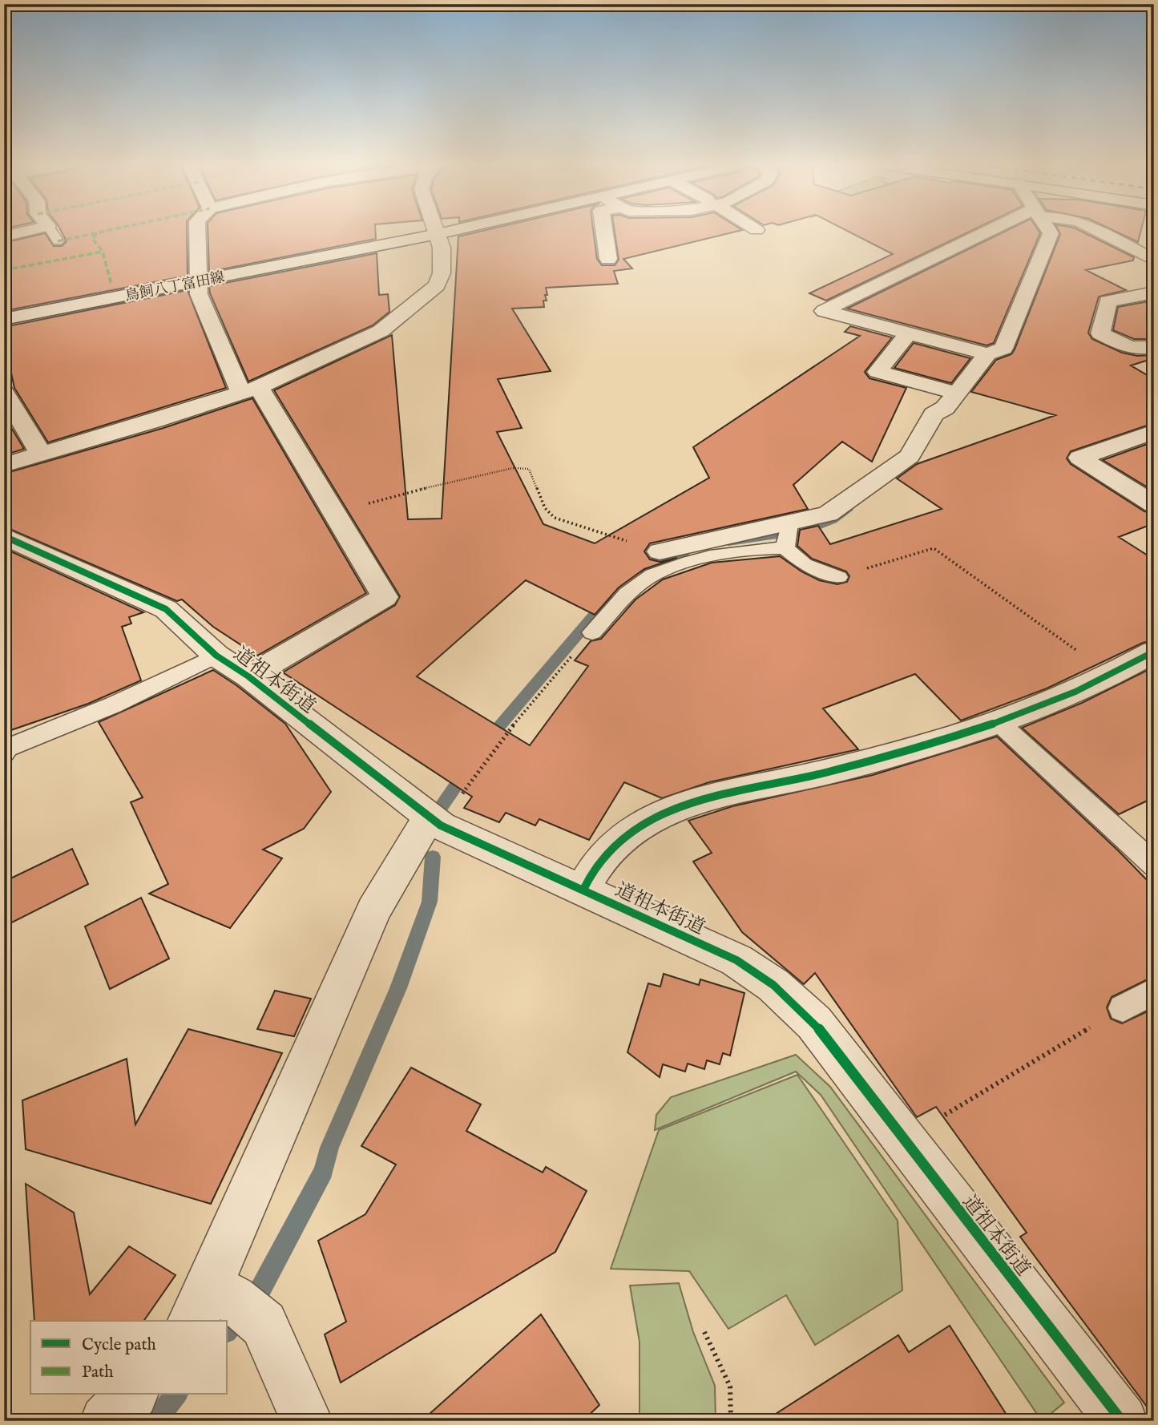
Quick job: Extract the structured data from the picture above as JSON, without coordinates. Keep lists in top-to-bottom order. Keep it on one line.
{"streets":{"street":["鳥飼八丁富田線","道祖本街道"]},"legend":["Cycle path","Path"]}
